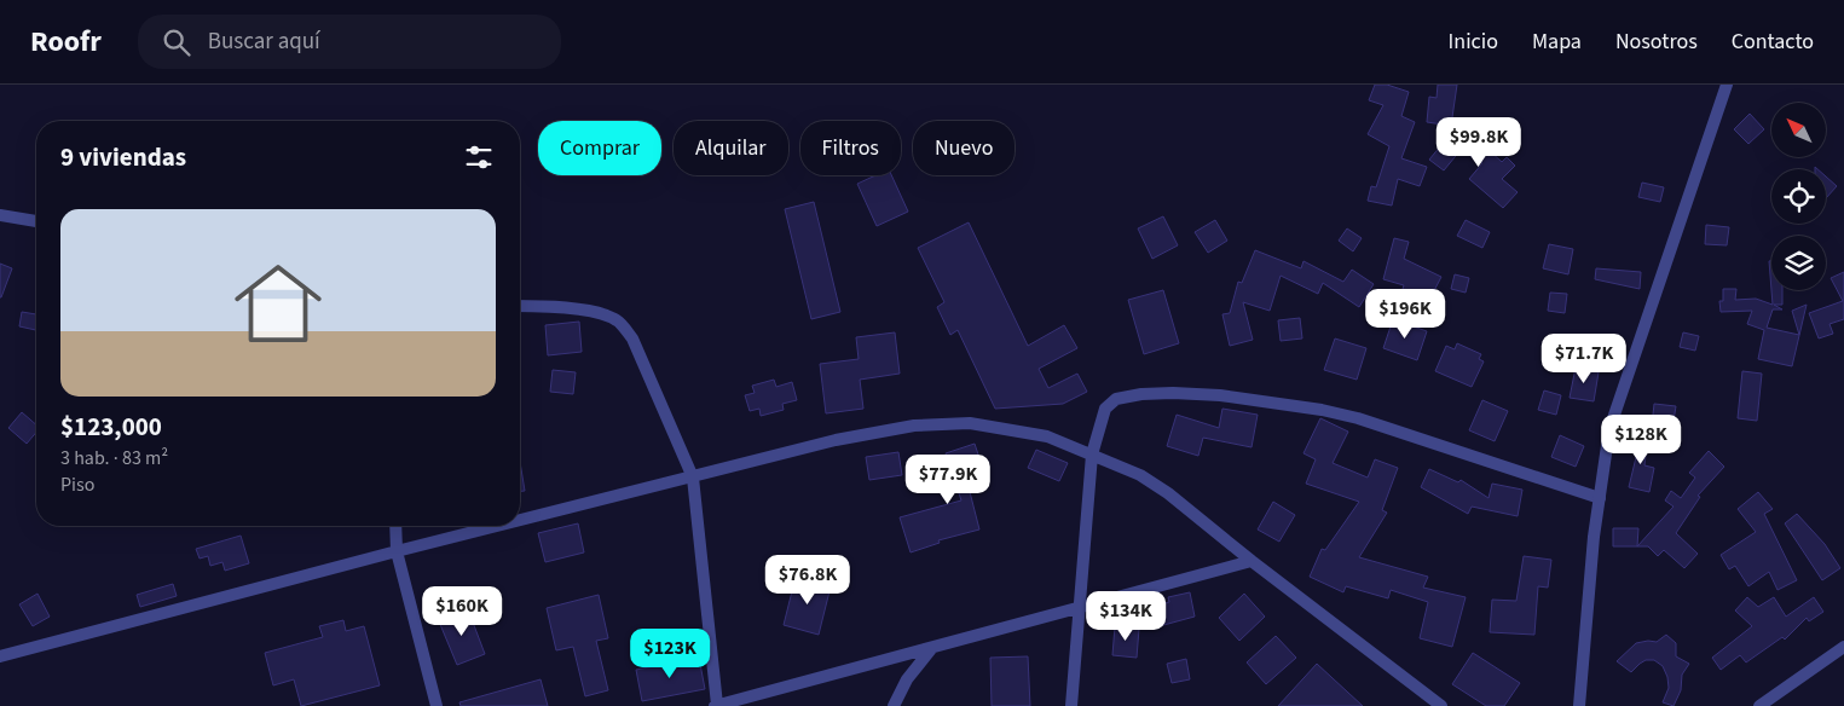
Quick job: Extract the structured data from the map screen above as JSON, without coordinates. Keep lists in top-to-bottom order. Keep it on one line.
{"north":"top left","page":{"header":"Roofr","search":"Buscar aquí","nav":["Inicio","Mapa","Nosotros","Contacto"],"price":["$99.8K","$196K","$71.7K","$128K","$77.9K","$76.8K","$160K","$134K","$123K"],"chip":["Comprar","Alquilar","Filtros","Nuevo"],"heading":"9 viviendas","list":[{"name":"$123,000","note":"3 hab. · 83 m² · Piso"}]}}
